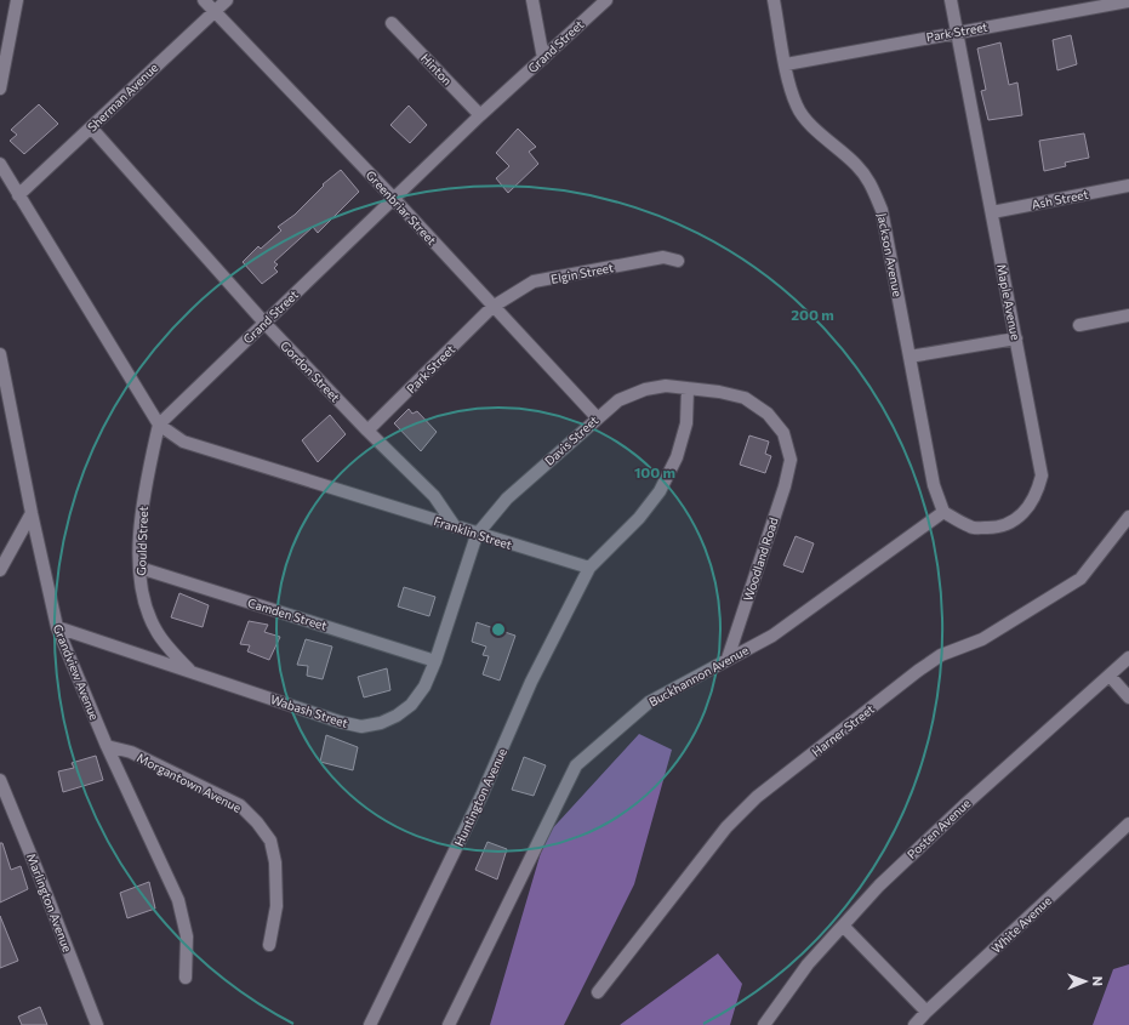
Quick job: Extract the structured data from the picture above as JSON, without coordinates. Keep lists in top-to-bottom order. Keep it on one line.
{"streets":{"street":["Park Street","Grand Street","Hinton","Sherman Avenue","Ash Street","Greenbriar Street","Jackson Avenue","Elgin Street","Maple Avenue","Gordon Street","Davis Street","Franklin Street","Gould Street","Woodland Road","Camden Street","Grandview Avenue","Buckhannon Avenue","Wabash Street","Harner Street","Morgantown Avenue","Huntington Avenue","Posten Avenue","Marlington Avenue","White Avenue"]},"crossings":[["Park Street","Greenbriar Street"],["Park Street","Jackson Avenue"],["Park Street","Elgin Street"],["Park Street","Maple Avenue"],["Park Street","Gordon Street"],["Grand Street","Hinton"],["Grand Street","Greenbriar Street"],["Grand Street","Gordon Street"],["Grand Street","Franklin Street"],["Grand Street","Gould Street"],["Sherman Avenue","Greenbriar Street"],["Sherman Avenue","Gordon Street"],["Ash Street","Maple Avenue"],["Greenbriar Street","Elgin Street"],["Greenbriar Street","Davis Street"],["Jackson Avenue","Maple Avenue"],["Jackson Avenue","Buckhannon Avenue"],["Maple Avenue","Buckhannon Avenue"],["Gordon Street","Franklin Street"],["Davis Street","Franklin Street"],["Davis Street","Woodland Road"],["Davis Street","Wabash Street"],["Franklin Street","Gould Street"],["Franklin Street","Wabash Street"],["Franklin Street","Huntington Avenue"],["Gould Street","Camden Street"],["Gould Street","Wabash Street"],["Woodland Road","Buckhannon Avenue"],["Camden Street","Wabash Street"],["Grandview Avenue","Wabash Street"],["Grandview Avenue","Morgantown Avenue"]],"north":"right","rings":["200 m","100 m"]}
